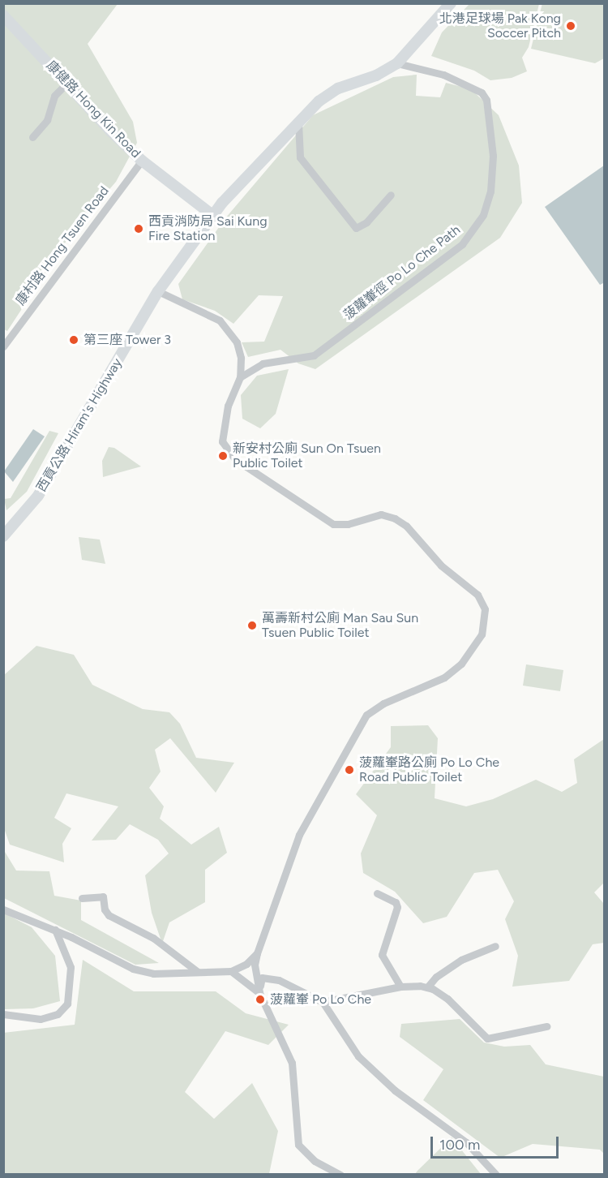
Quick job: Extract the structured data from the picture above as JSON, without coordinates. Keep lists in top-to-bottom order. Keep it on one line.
{"streets":{"main road":["康健路 Hong Kin Road","西貢公路 Hiram's Highway"],"street":["康村路 Hong Tsuen Road","菠蘿輋徑 Po Lo Che Path"]},"crossings":[["康健路 Hong Kin Road","康村路 Hong Tsuen Road"],["康健路 Hong Kin Road","西貢公路 Hiram's Highway"],["菠蘿輋徑 Po Lo Che Path","西貢公路 Hiram's Highway"]],"places":["北港足球場 Pak Kong Soccer Pitch","西貢消防局 Sai Kung Fire Station","第三座 Tower 3","新安村公廁 Sun On Tsuen Public Toilet","萬壽新村公廁 Man Sau Sun Tsuen Public Toilet","菠蘿輋路公廁 Po Lo Che Road Public Toilet","菠蘿輋 Po Lo Che"],"scale_bar":"100 m"}
